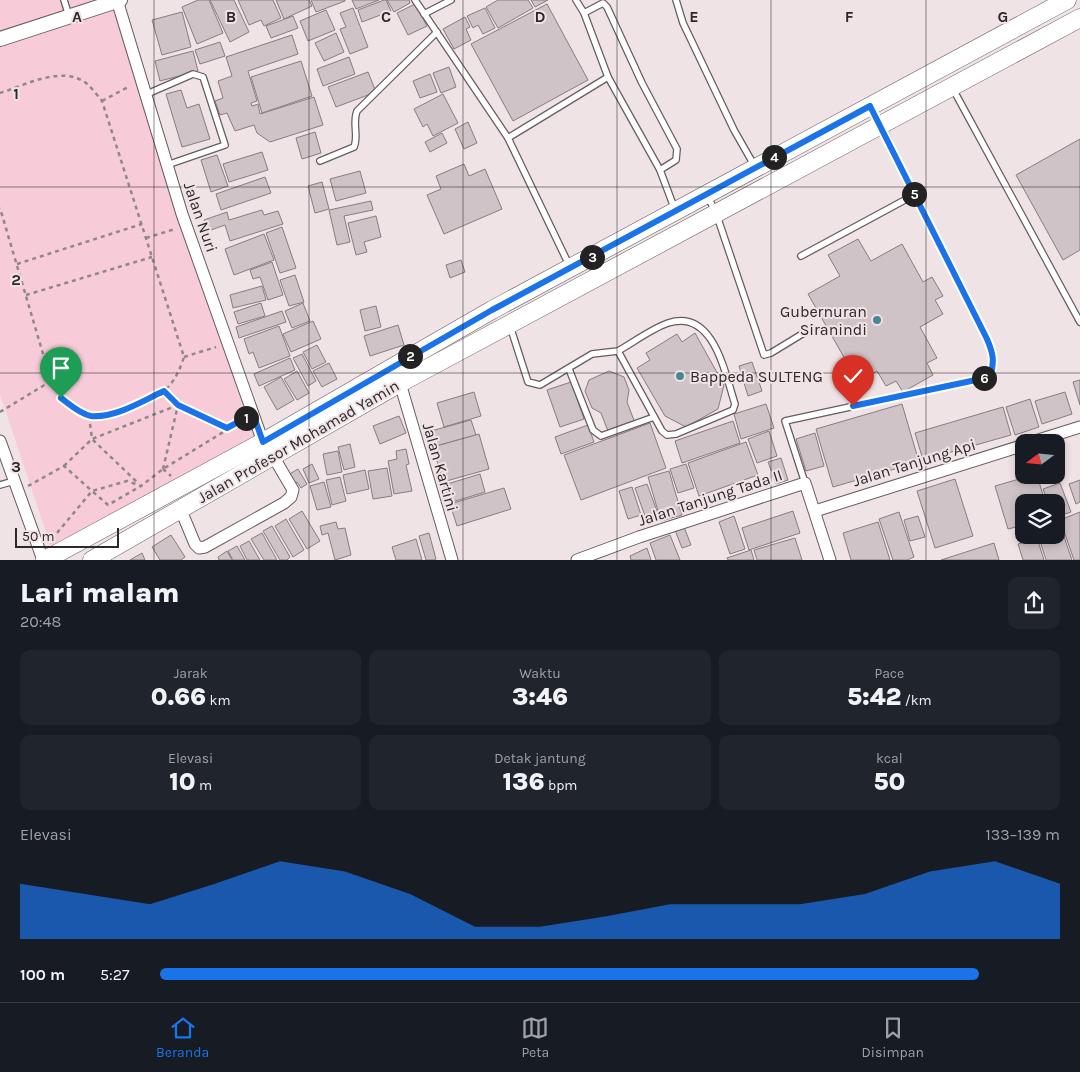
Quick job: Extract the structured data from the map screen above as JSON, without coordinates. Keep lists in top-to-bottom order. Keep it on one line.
{"streets":{"main road":["Jalan Profesor Mohamad Yamin"],"street":["Jalan Nuri","Jalan Tanjung Api","Jalan Kartini","Jalan Tanjung Tada II"]},"crossings":[["Jalan Nuri","Jalan Profesor Mohamad Yamin"],["Jalan Profesor Mohamad Yamin","Jalan Kartini"],["Jalan Tanjung Api","Jalan Tanjung Tada II"]],"places":["Gubernuran Siranindi","Bappeda SULTENG"],"scale_bar":"50 m","north":"left","page":{"pins":["4","5","3","2","6","1"],"scale":"50 m","heading":["Lari malam","20:48"],"stats":[["Jarak","0.66 km"],["Waktu","3:46"],["Pace","5:42 /km"],["Elevasi","10 m"],["Detak jantung","136 bpm"],["kcal","50"]],"chart":["Elevasi","133–139 m"],"list":[{"name":"100 m","note":"5:27"}],"tabs":["Beranda","Peta","Disimpan"]},"grid":{"columns":["A","B","C","D","E","F","G"],"rows":["1","2","3"]}}
